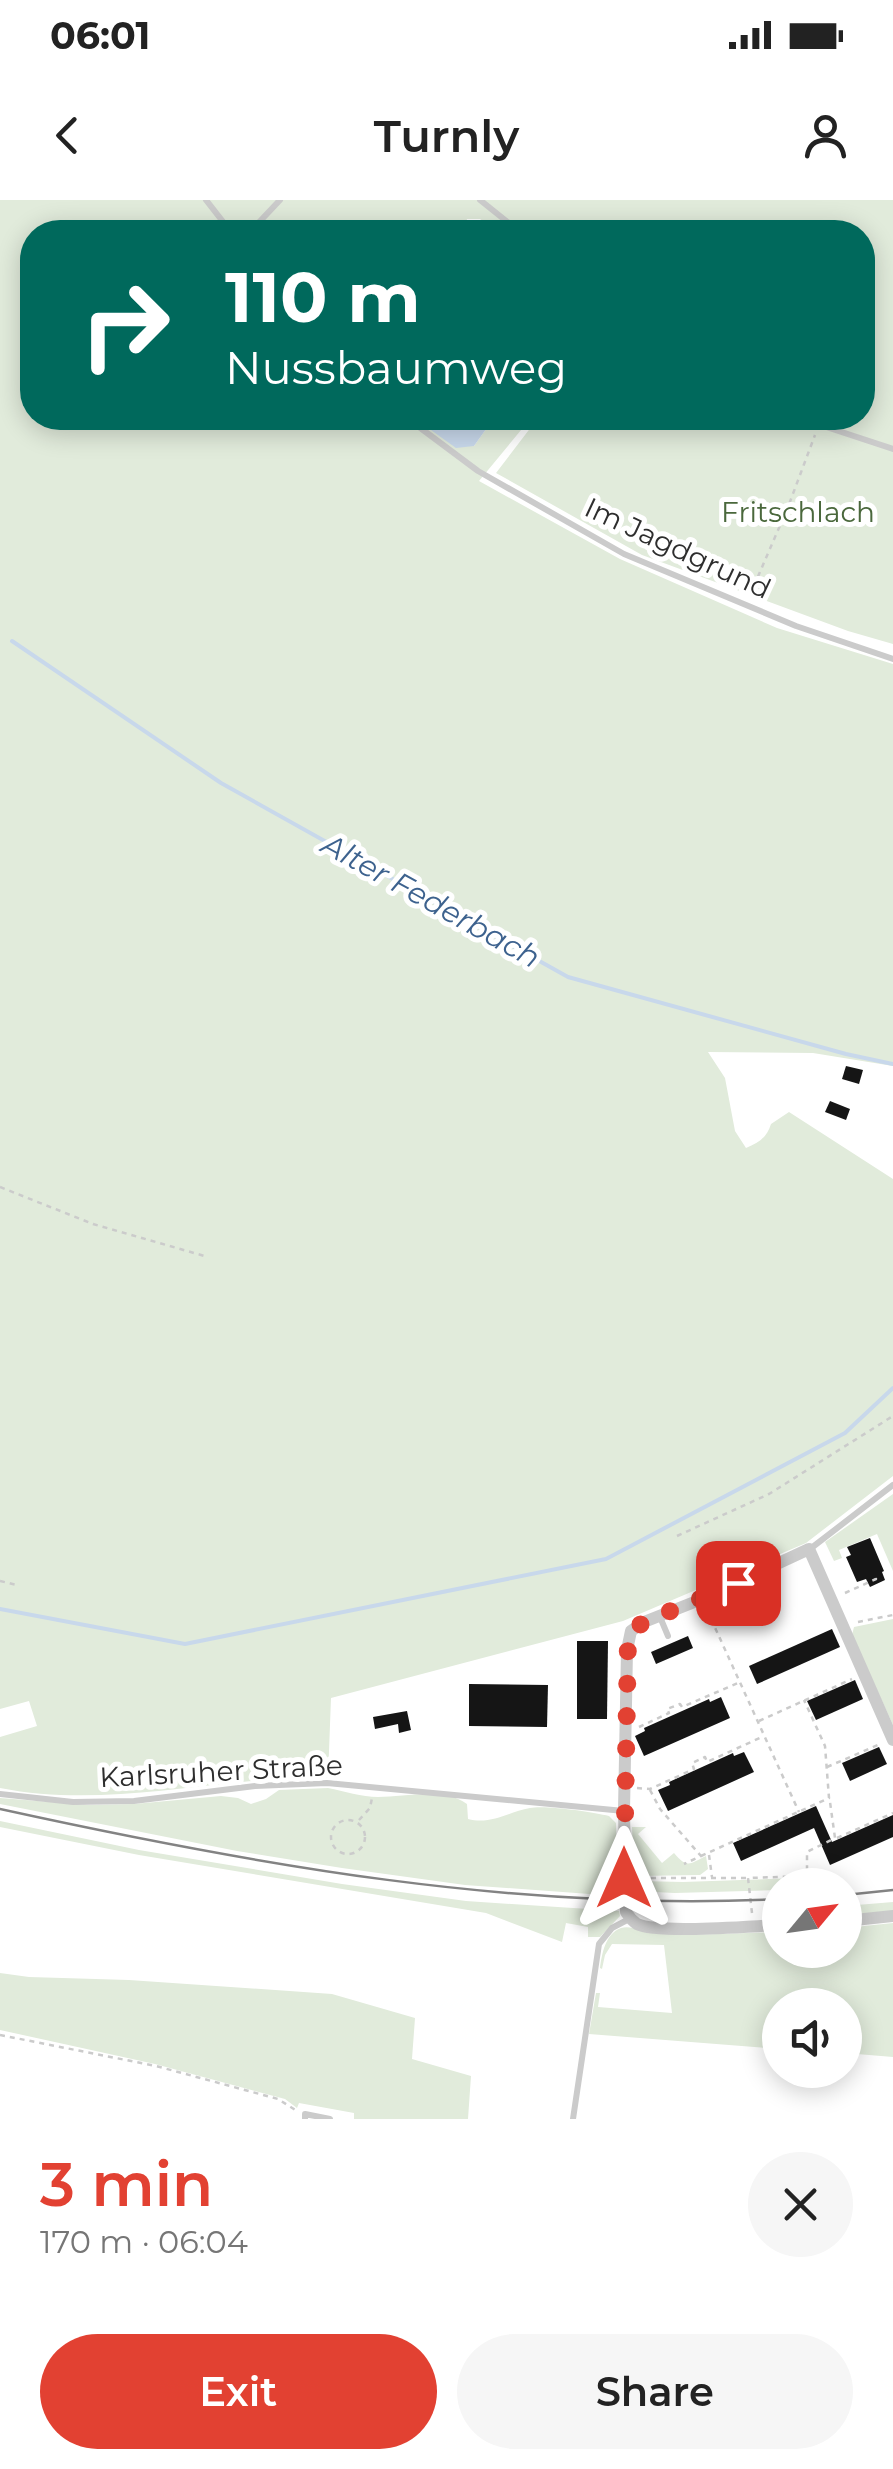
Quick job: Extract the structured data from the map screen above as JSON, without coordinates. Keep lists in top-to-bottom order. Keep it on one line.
{"streets":{"lane":["Im Jagdgrund","Karlsruher Straße"]},"water":["Alter Federbach"],"parks":["Fritschlach"],"north":"top right","page":{"status":"06:01","header":"Turnly","turn":["110 m","Nussbaumweg"],"heading":["3 min","170 m · 06:04"],"buttons":["Exit","Share"]}}
